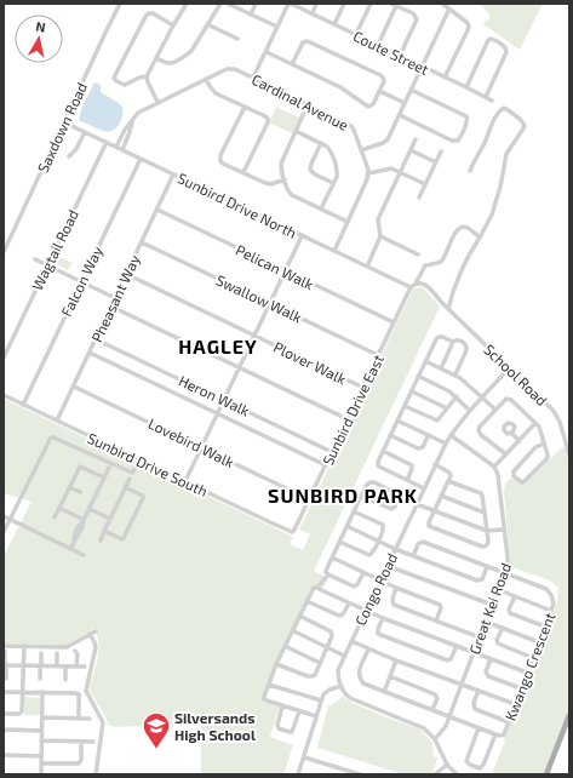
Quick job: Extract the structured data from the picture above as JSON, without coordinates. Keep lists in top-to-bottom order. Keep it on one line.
{"streets":{"street":["Coute Street","Cardinal Avenue","Saxdown Road","Sunbird Drive North","Wagtail Road","Pelican Walk","Falcon Way","Pheasant Way","Swallow Walk","Plover Walk","School Road","Heron Walk","Sunbird Drive East","Lovebird Walk","Sunbird Drive South","Congo Road","Great Kei Road","Kwango Crescent"]},"crossings":[["Cardinal Avenue","Sunbird Drive North"],["Saxdown Road","Sunbird Drive North"],["Sunbird Drive North","Wagtail Road"],["Sunbird Drive North","Falcon Way"],["Sunbird Drive North","Pheasant Way"],["Sunbird Drive North","Sunbird Drive East"],["Pelican Walk","Pheasant Way"],["Pelican Walk","Sunbird Drive East"],["Falcon Way","Sunbird Drive South"],["Pheasant Way","Swallow Walk"],["Pheasant Way","Plover Walk"],["Pheasant Way","Heron Walk"],["Pheasant Way","Lovebird Walk"],["Pheasant Way","Sunbird Drive South"],["Swallow Walk","Sunbird Drive East"],["Plover Walk","Sunbird Drive East"],["School Road","Congo Road"],["Heron Walk","Sunbird Drive East"],["Sunbird Drive East","Lovebird Walk"],["Sunbird Drive East","Sunbird Drive South"],["Great Kei Road","Kwango Crescent"]],"districts":["HAGLEY","SUNBIRD PARK"],"places":{"school or university":["Silversands High School"]},"north":"top"}
